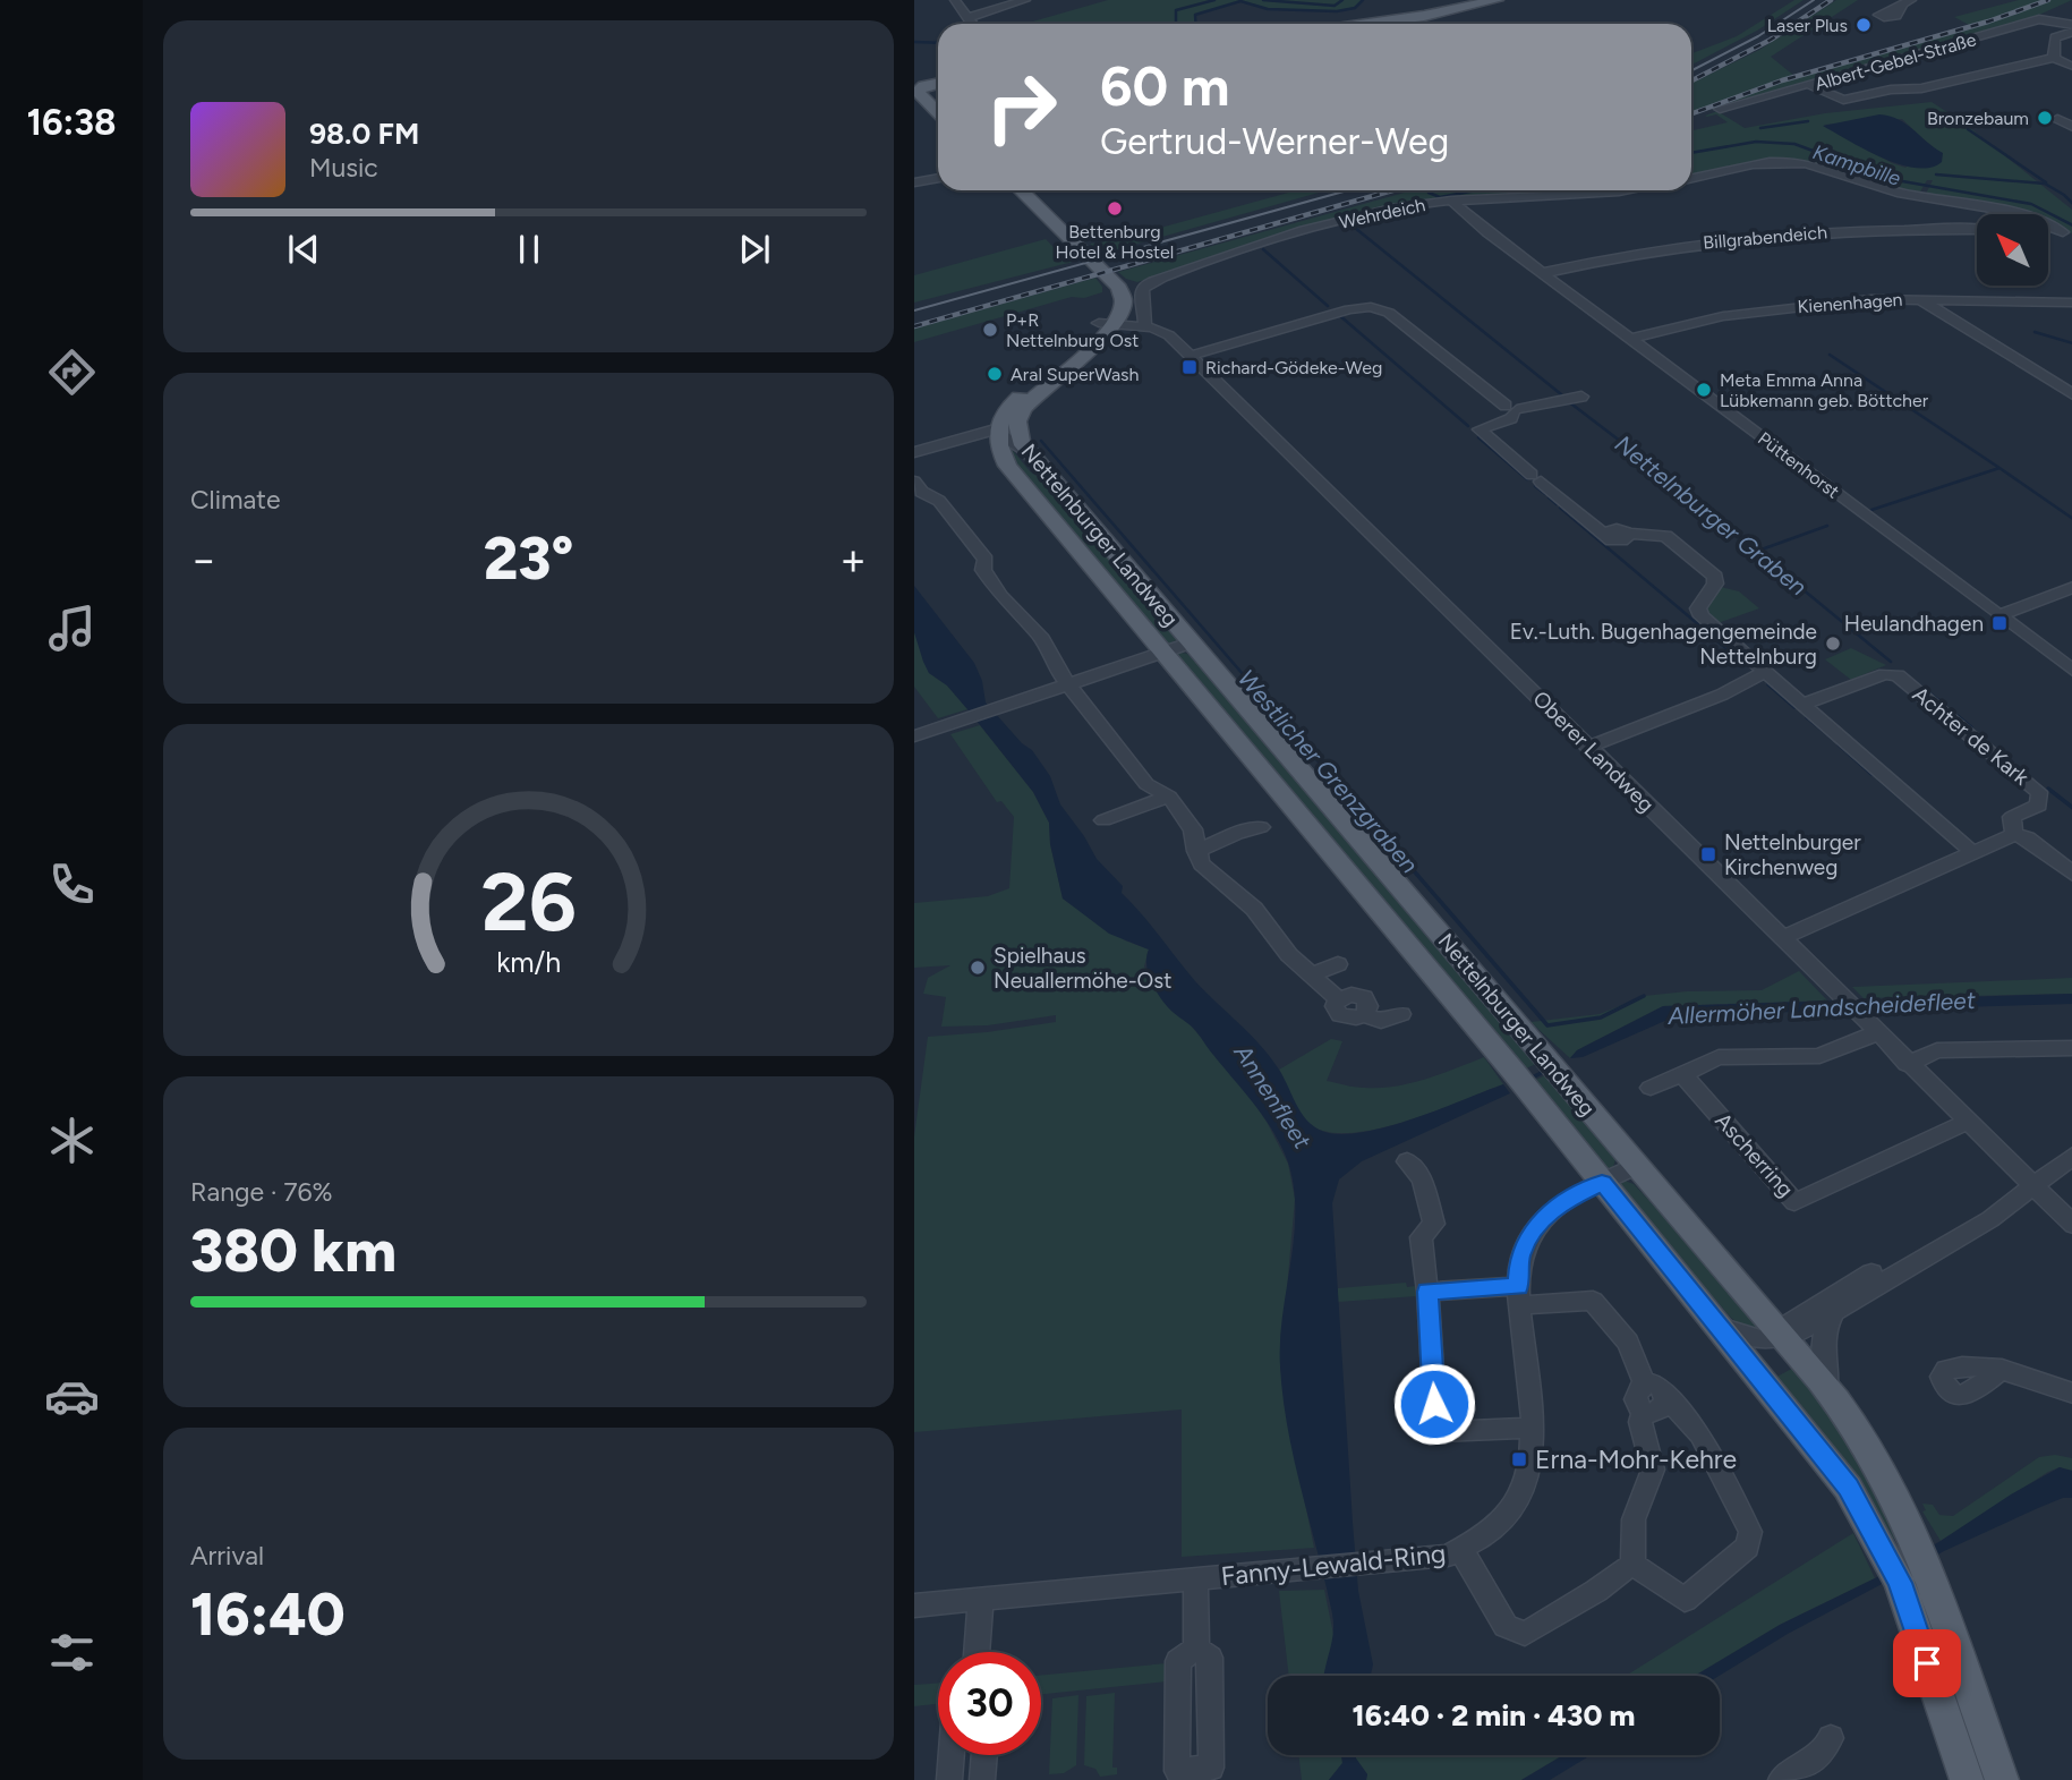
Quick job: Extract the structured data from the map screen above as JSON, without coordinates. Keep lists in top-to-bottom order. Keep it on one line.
{"streets":{"main road":["Nettelnburger Landweg"],"street":["Albert-Gebel-Straße","Wehrdeich","Billgrabendeich","Kienenhagen","Püttenhorst","Achter de Kark","Oberer Landweg","Ascherring","Fanny-Lewald-Ring"]},"crossings":[["Wehrdeich","Püttenhorst"],["Wehrdeich","Oberer Landweg"],["Billgrabendeich","Püttenhorst"],["Kienenhagen","Püttenhorst"],["Nettelnburger Landweg","Oberer Landweg"],["Nettelnburger Landweg","Fanny-Lewald-Ring"],["Oberer Landweg","Ascherring"]],"water":["Kampbille","Nettelnburger Graben","Westlicher Grenzgraben","Allermöher Landscheidefleet","Annenfleet"],"places":{"other":["Laser Plus","Bronzebaum","Bettenburg Hotel & Hostel","P+R Nettelnburg Ost","Aral SuperWash","Meta Emma Anna Lübkemann geb. Böttcher","Ev.-Luth. Bugenhagengemeinde Nettelnburg","Spielhaus Neuallermöhe-Ost"],"transit":["Richard-Gödeke-Weg","Heulandhagen","Nettelnburger Kirchenweg","Erna-Mohr-Kehre"]},"north":"top left","page":{"tabs":"16:38","turn":["60 m","Gertrud-Werner-Weg"],"song":["98.0 FM","Music"],"tile":["Climate",["Range · 76%","380 km"],["Arrival","16:40"]],"heat":["−","23°","+"],"limit":"30","trip":"16:40 · 2 min · 430 m","gauge":["26","km/h"]}}
